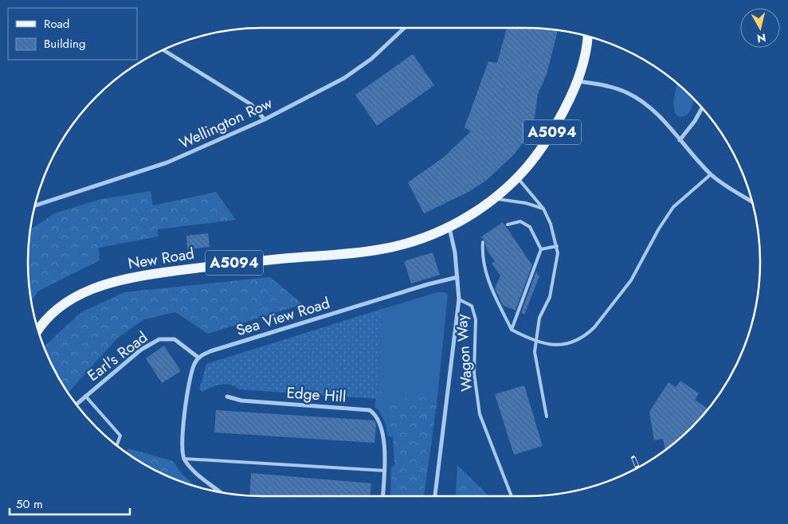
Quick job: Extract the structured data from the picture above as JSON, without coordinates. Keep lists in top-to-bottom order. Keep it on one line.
{"streets":{"main road":["A5094","New Road"],"street":["Wellington Row","Sea View Road","Earl's Road","Edge Hill"],"lane":["Wagon Way"]},"crossings":[["A5094","New Road"],["Sea View Road","Earl's Road"]],"legend":["Road","Building"],"scale_bar":"50 m","north":"bottom"}
